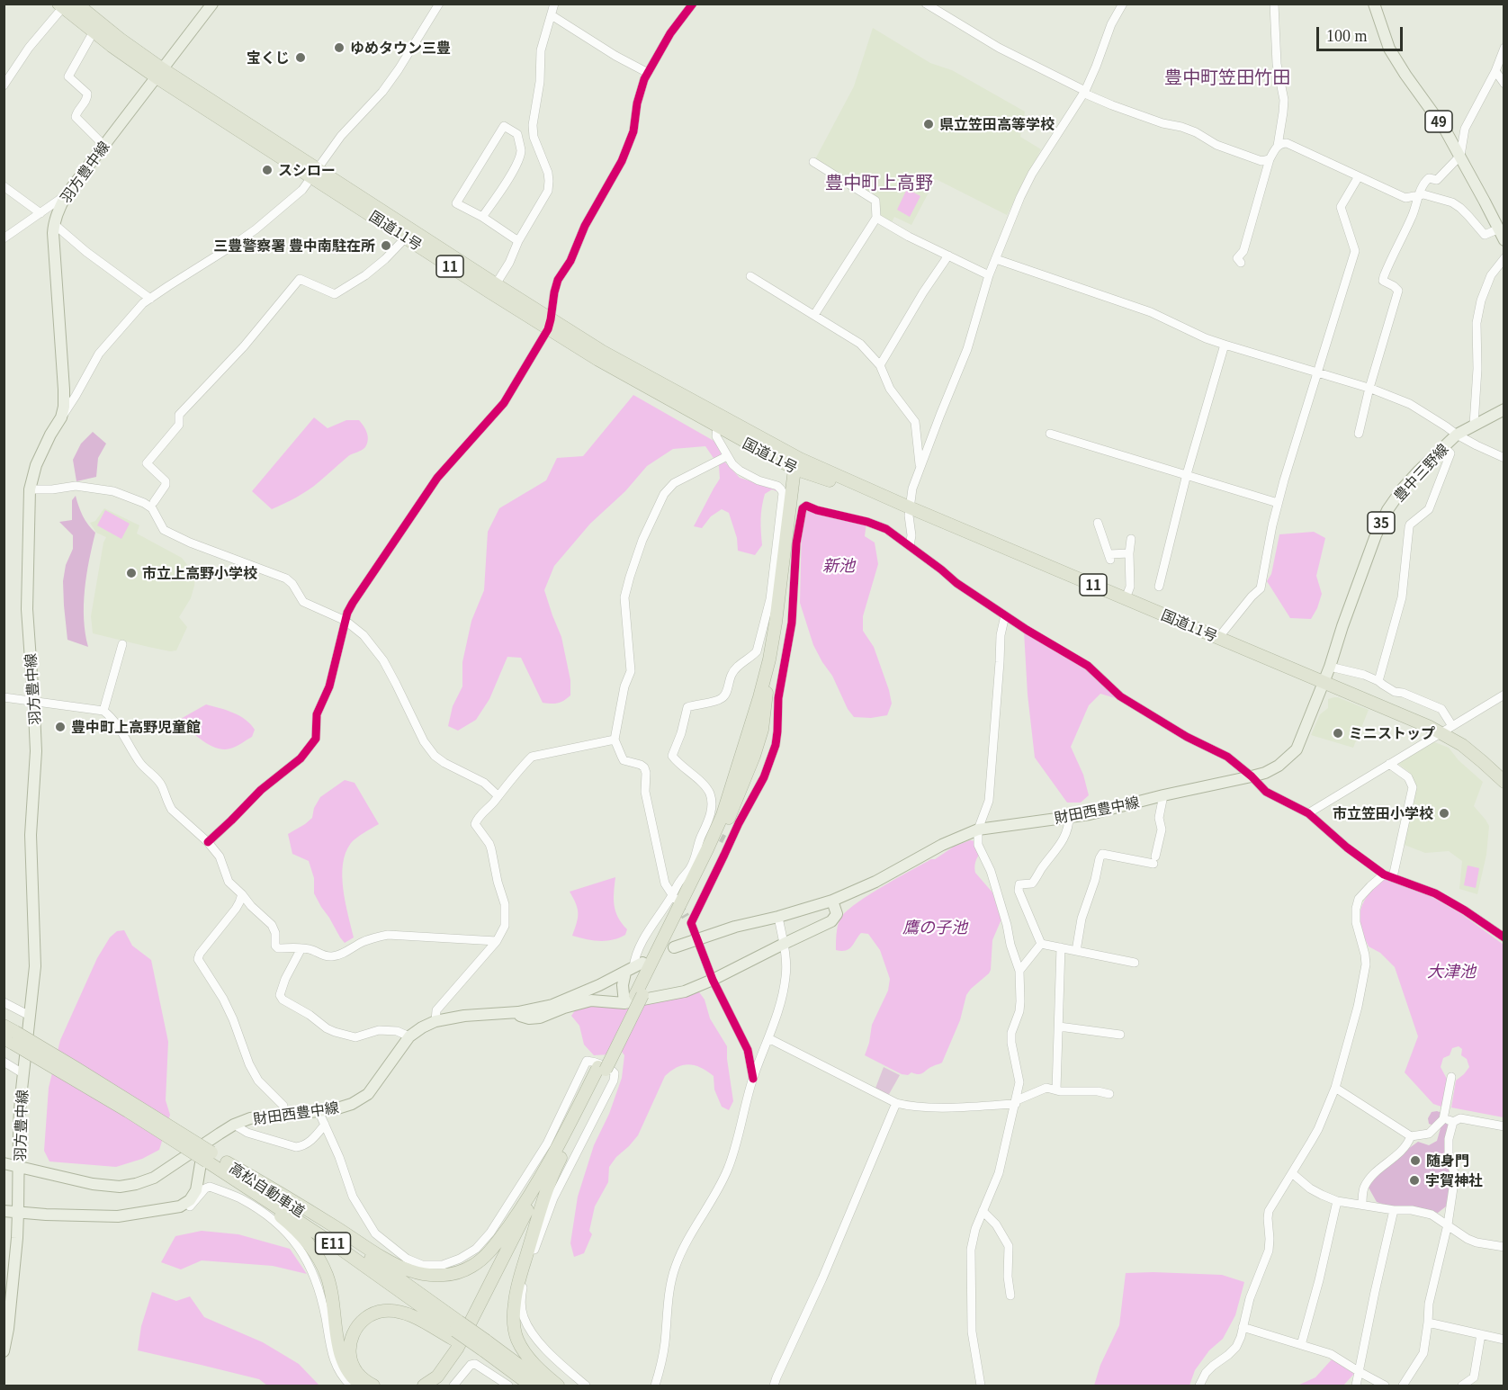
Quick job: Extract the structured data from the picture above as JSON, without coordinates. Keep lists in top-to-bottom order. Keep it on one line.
{"streets":{"highway":["国道11号","11","高松自動車道","E11"],"main road":["49","羽方豊中線","豊中三野線","35","財田西豊中線"]},"crossings":[["羽方豊中線","国道11号"],["羽方豊中線","財田西豊中線"],["国道11号","豊中三野線"],["国道11号","財田西豊中線"],["豊中三野線","財田西豊中線"],["財田西豊中線","高松自動車道"]],"districts":["豊中町笠田竹田","豊中町上高野"],"water":["新池","鷹の子池","大津池"],"places":["ゆめタウン三豊","宝くじ","県立笠田高等学校","スシロー","三豊警察署 豊中南駐在所","市立上高野小学校","豊中町上高野児童館","ミニストップ","市立笠田小学校","随身門","宇賀神社"],"scale_bar":"100 m"}
